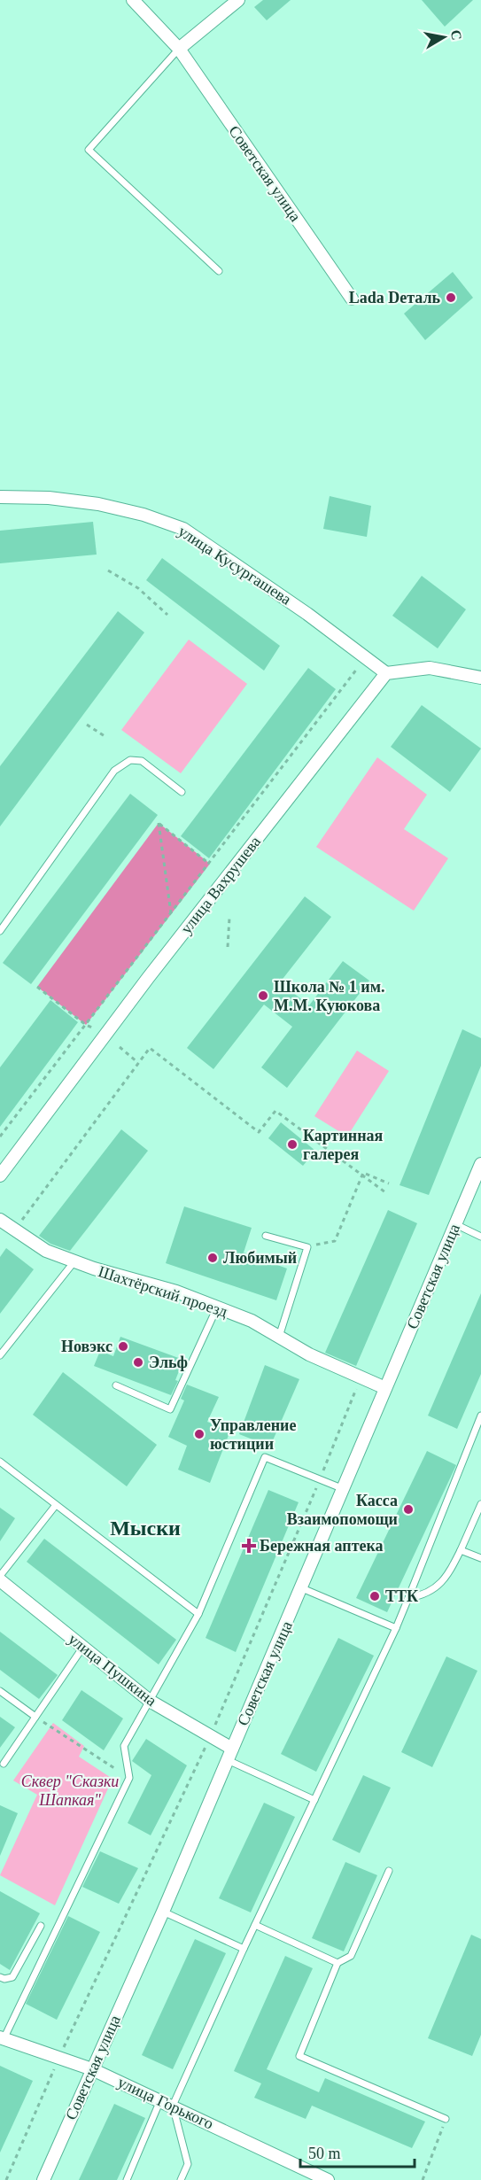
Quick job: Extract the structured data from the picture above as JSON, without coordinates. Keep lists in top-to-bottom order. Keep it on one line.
{"streets":{"street":["Советская улица","улица Кусургашева","улица Вахрушева","Шахтёрский проезд","улица Пушкина","улица Горького"]},"crossings":[["Советская улица","Шахтёрский проезд"],["Советская улица","улица Пушкина"],["Советская улица","улица Горького"],["улица Кусургашева","улица Вахрушева"]],"districts":["Мыски"],"parks":["Сквер \"Сказки Шапкая\""],"places":{"other":["Lada Dеталь","Школа № 1 им. М.М. Куюкова","Картинная галерея","Любимый","Новэкс","Эльф","Управление юстиции","Касса Взаимопомощи","ТТК"],"health":["Бережная аптека"]},"scale_bar":"50 m","north":"right"}
